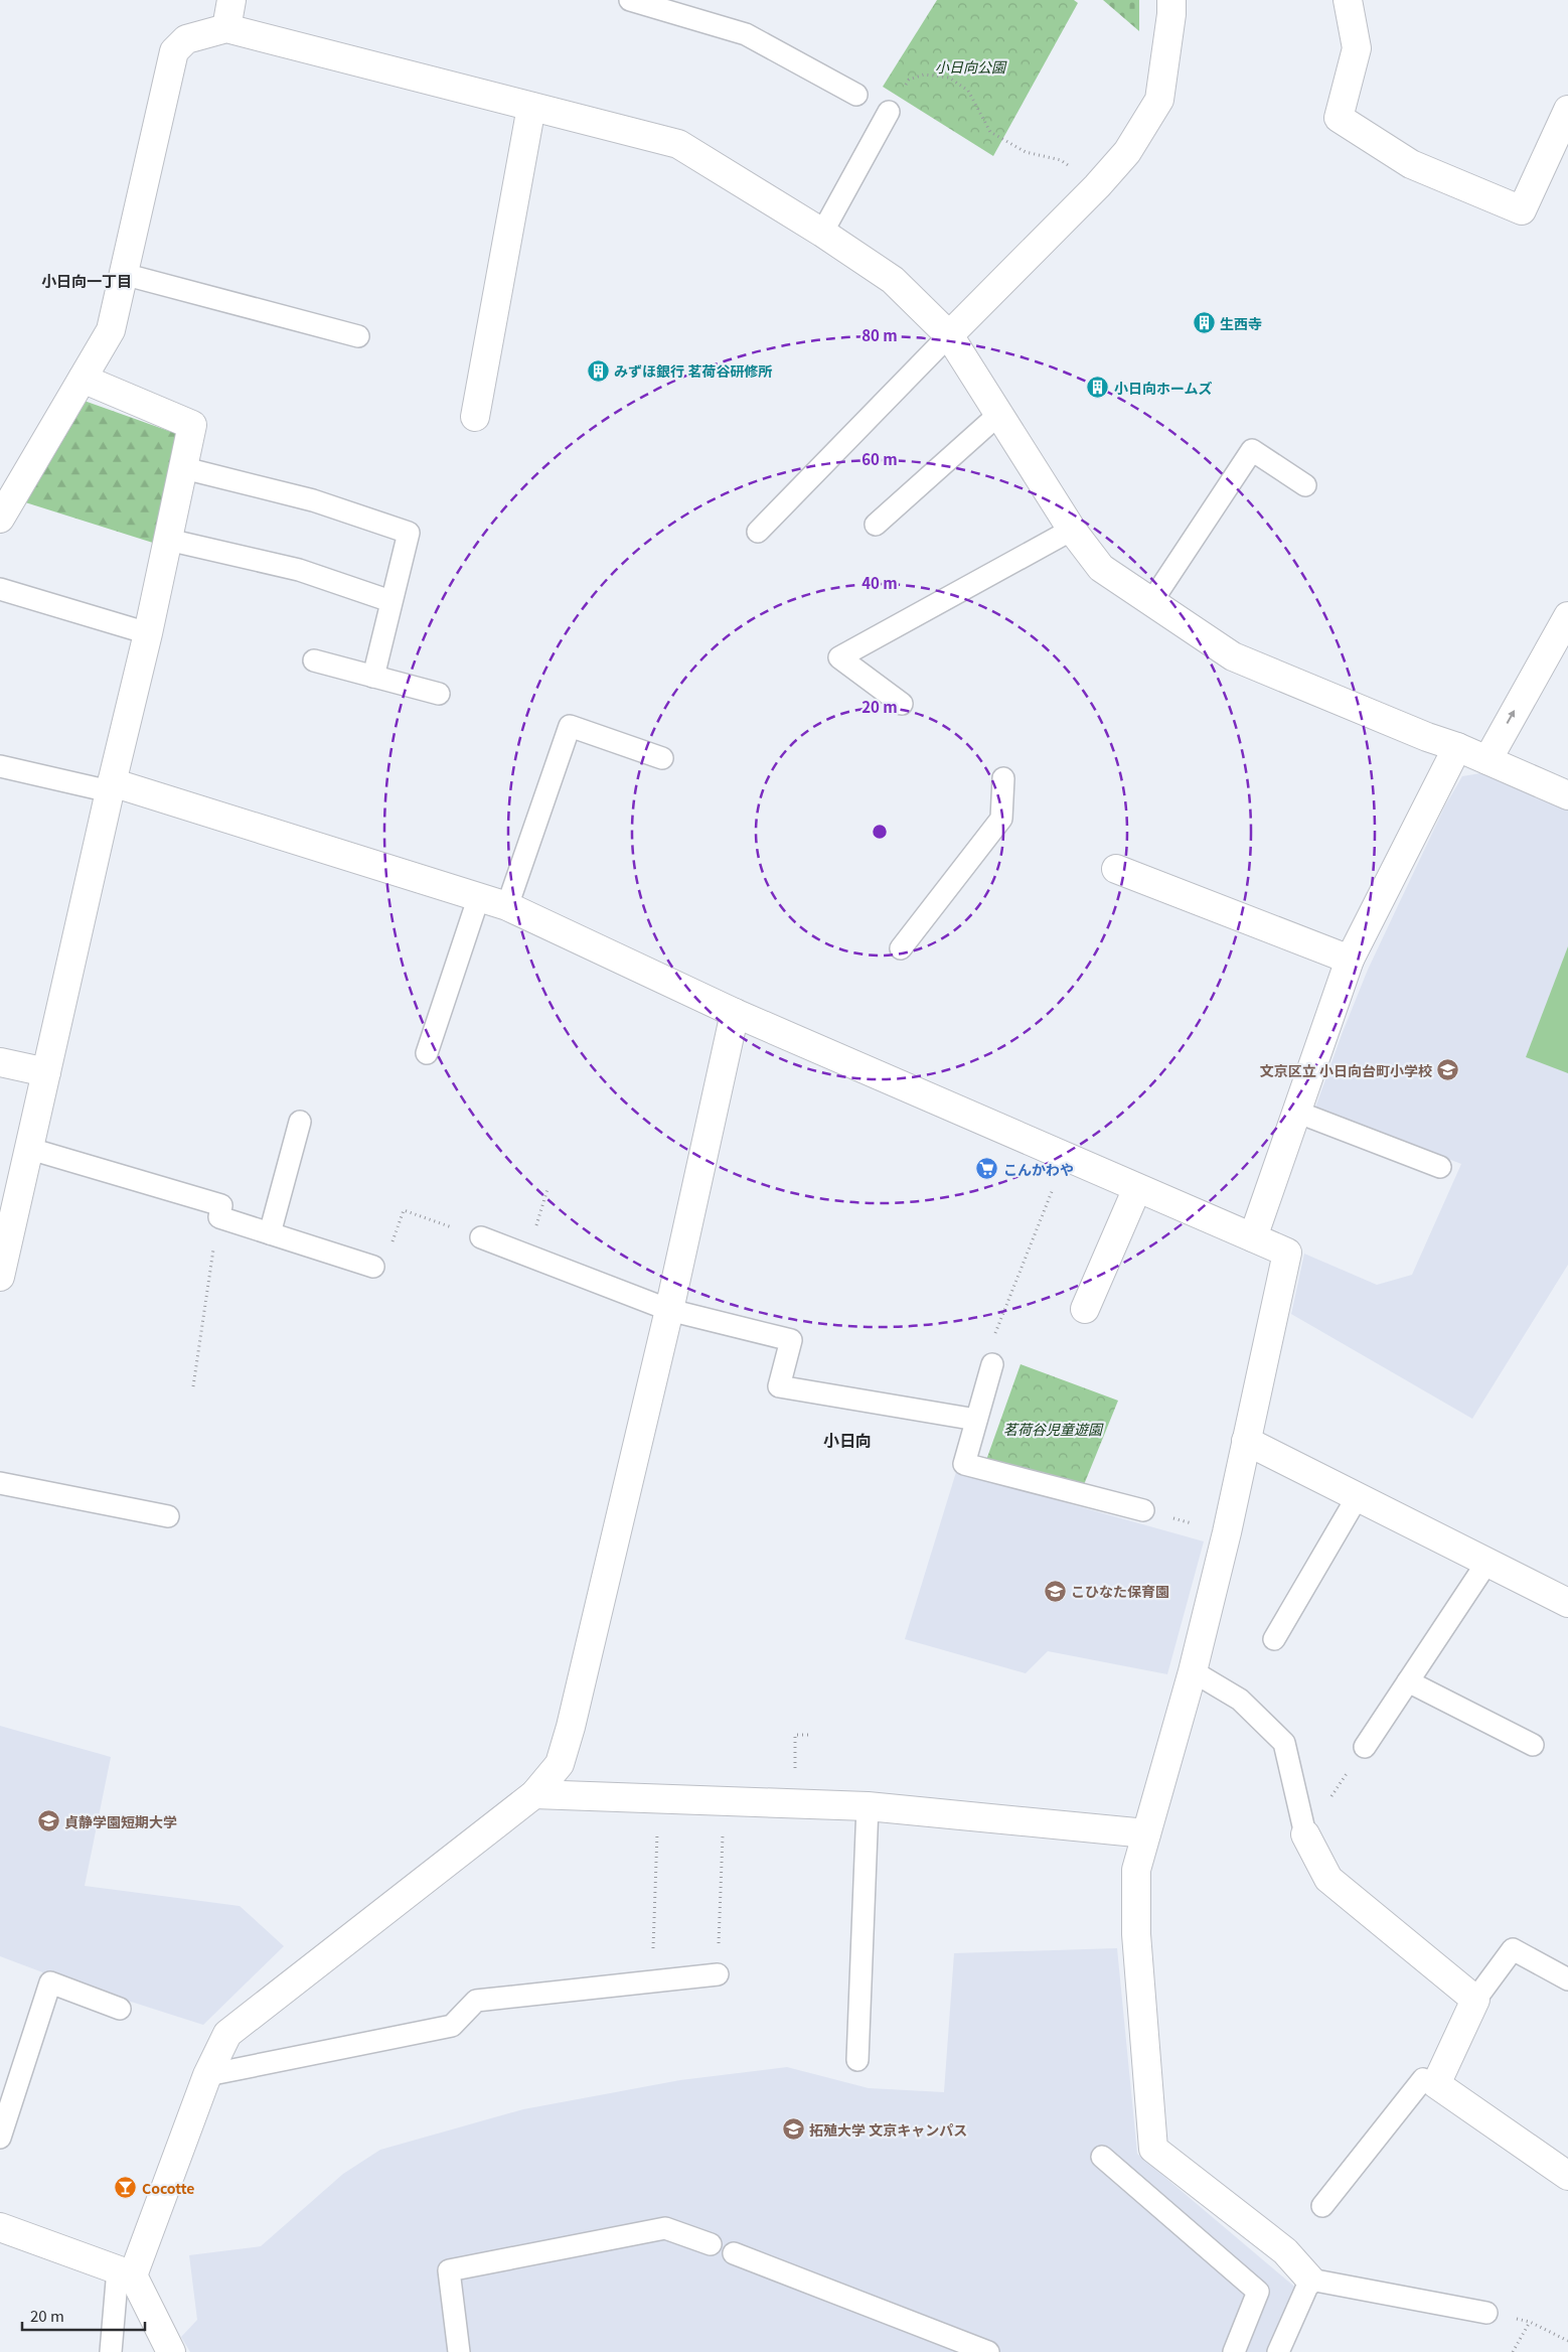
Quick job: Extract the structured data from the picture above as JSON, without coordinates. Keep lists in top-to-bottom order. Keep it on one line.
{"districts":["小日向一丁目","小日向"],"parks":["小日向公園","茗荷谷児童遊園"],"places":{"building":["生西寺","みずほ銀行 茗荷谷研修所","小日向ホームズ"],"school or university":["文京区立 小日向台町小学校","こひなた保育園","貞静学園短期大学","拓殖大学 文京キャンパス"],"supermarket":["こんかわや"],"bar":["Cocotte"]},"scale_bar":"20 m","rings":["80 m","60 m","40 m","20 m"]}
